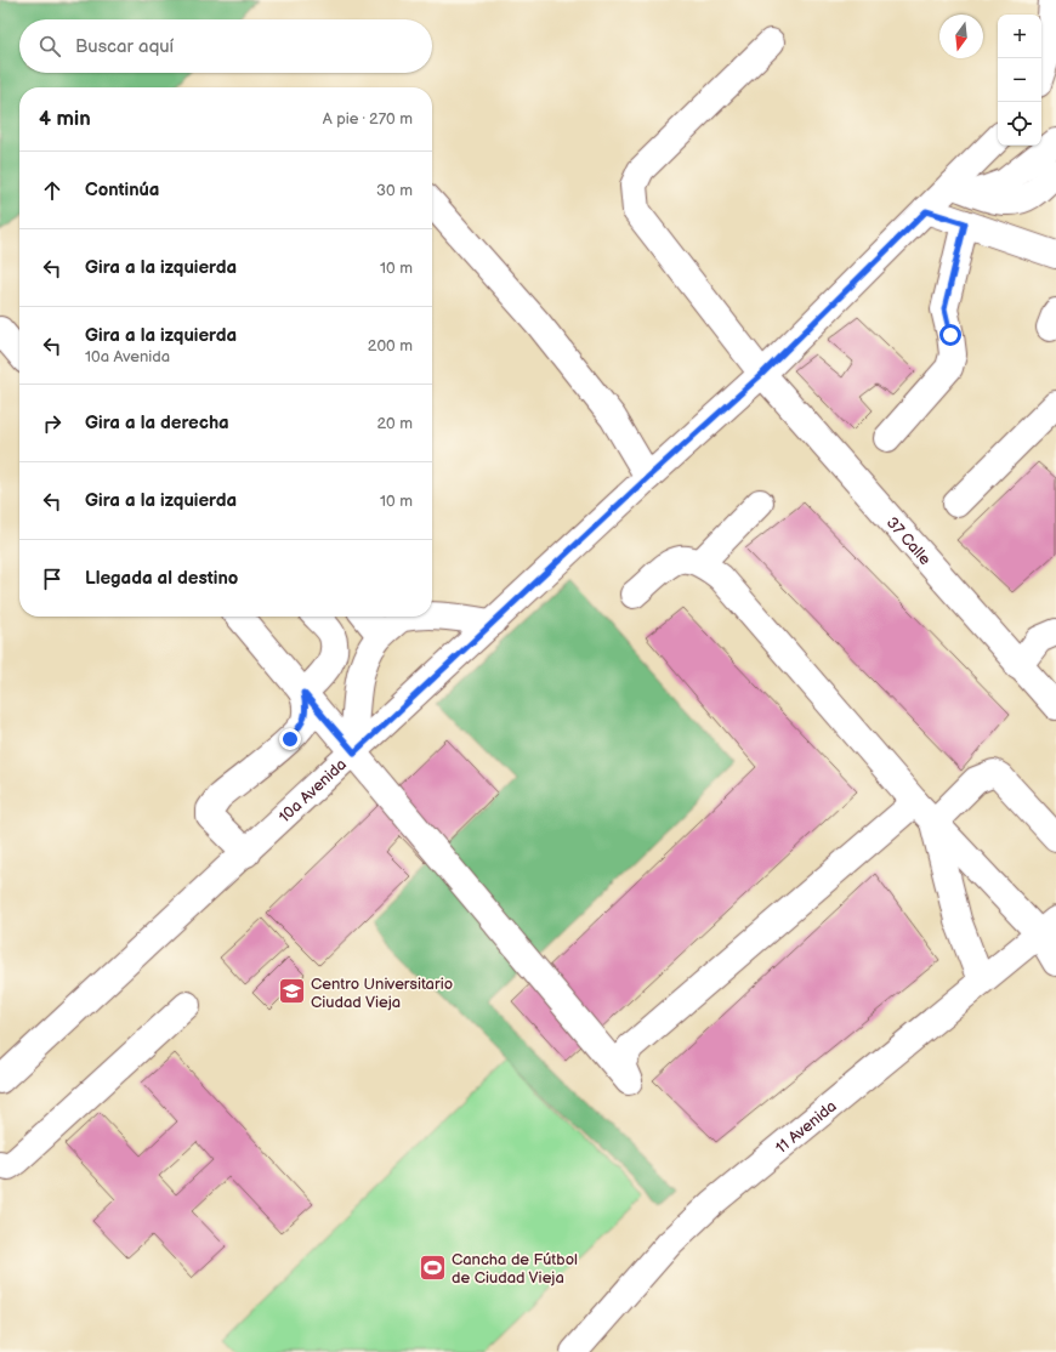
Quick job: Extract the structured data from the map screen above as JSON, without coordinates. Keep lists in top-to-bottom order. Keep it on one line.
{"streets":{"street":["37 Calle","10a Avenida","11 Avenida"]},"crossings":[["37 Calle","10a Avenida"]],"places":{"school or university":["Centro Universitario Ciudad Vieja"],"sports":["Cancha de Fútbol de Ciudad Vieja"]},"north":"bottom","page":{"map_buttons":["+","−"],"search":"Buscar aquí","heading":["4 min","A pie · 270 m"],"list":[["Continúa","30 m"],["Gira a la izquierda","10 m"],["Gira a la izquierda","10a Avenida","200 m"],["Gira a la derecha","20 m"],["Gira a la izquierda","10 m"],"Llegada al destino"]}}
